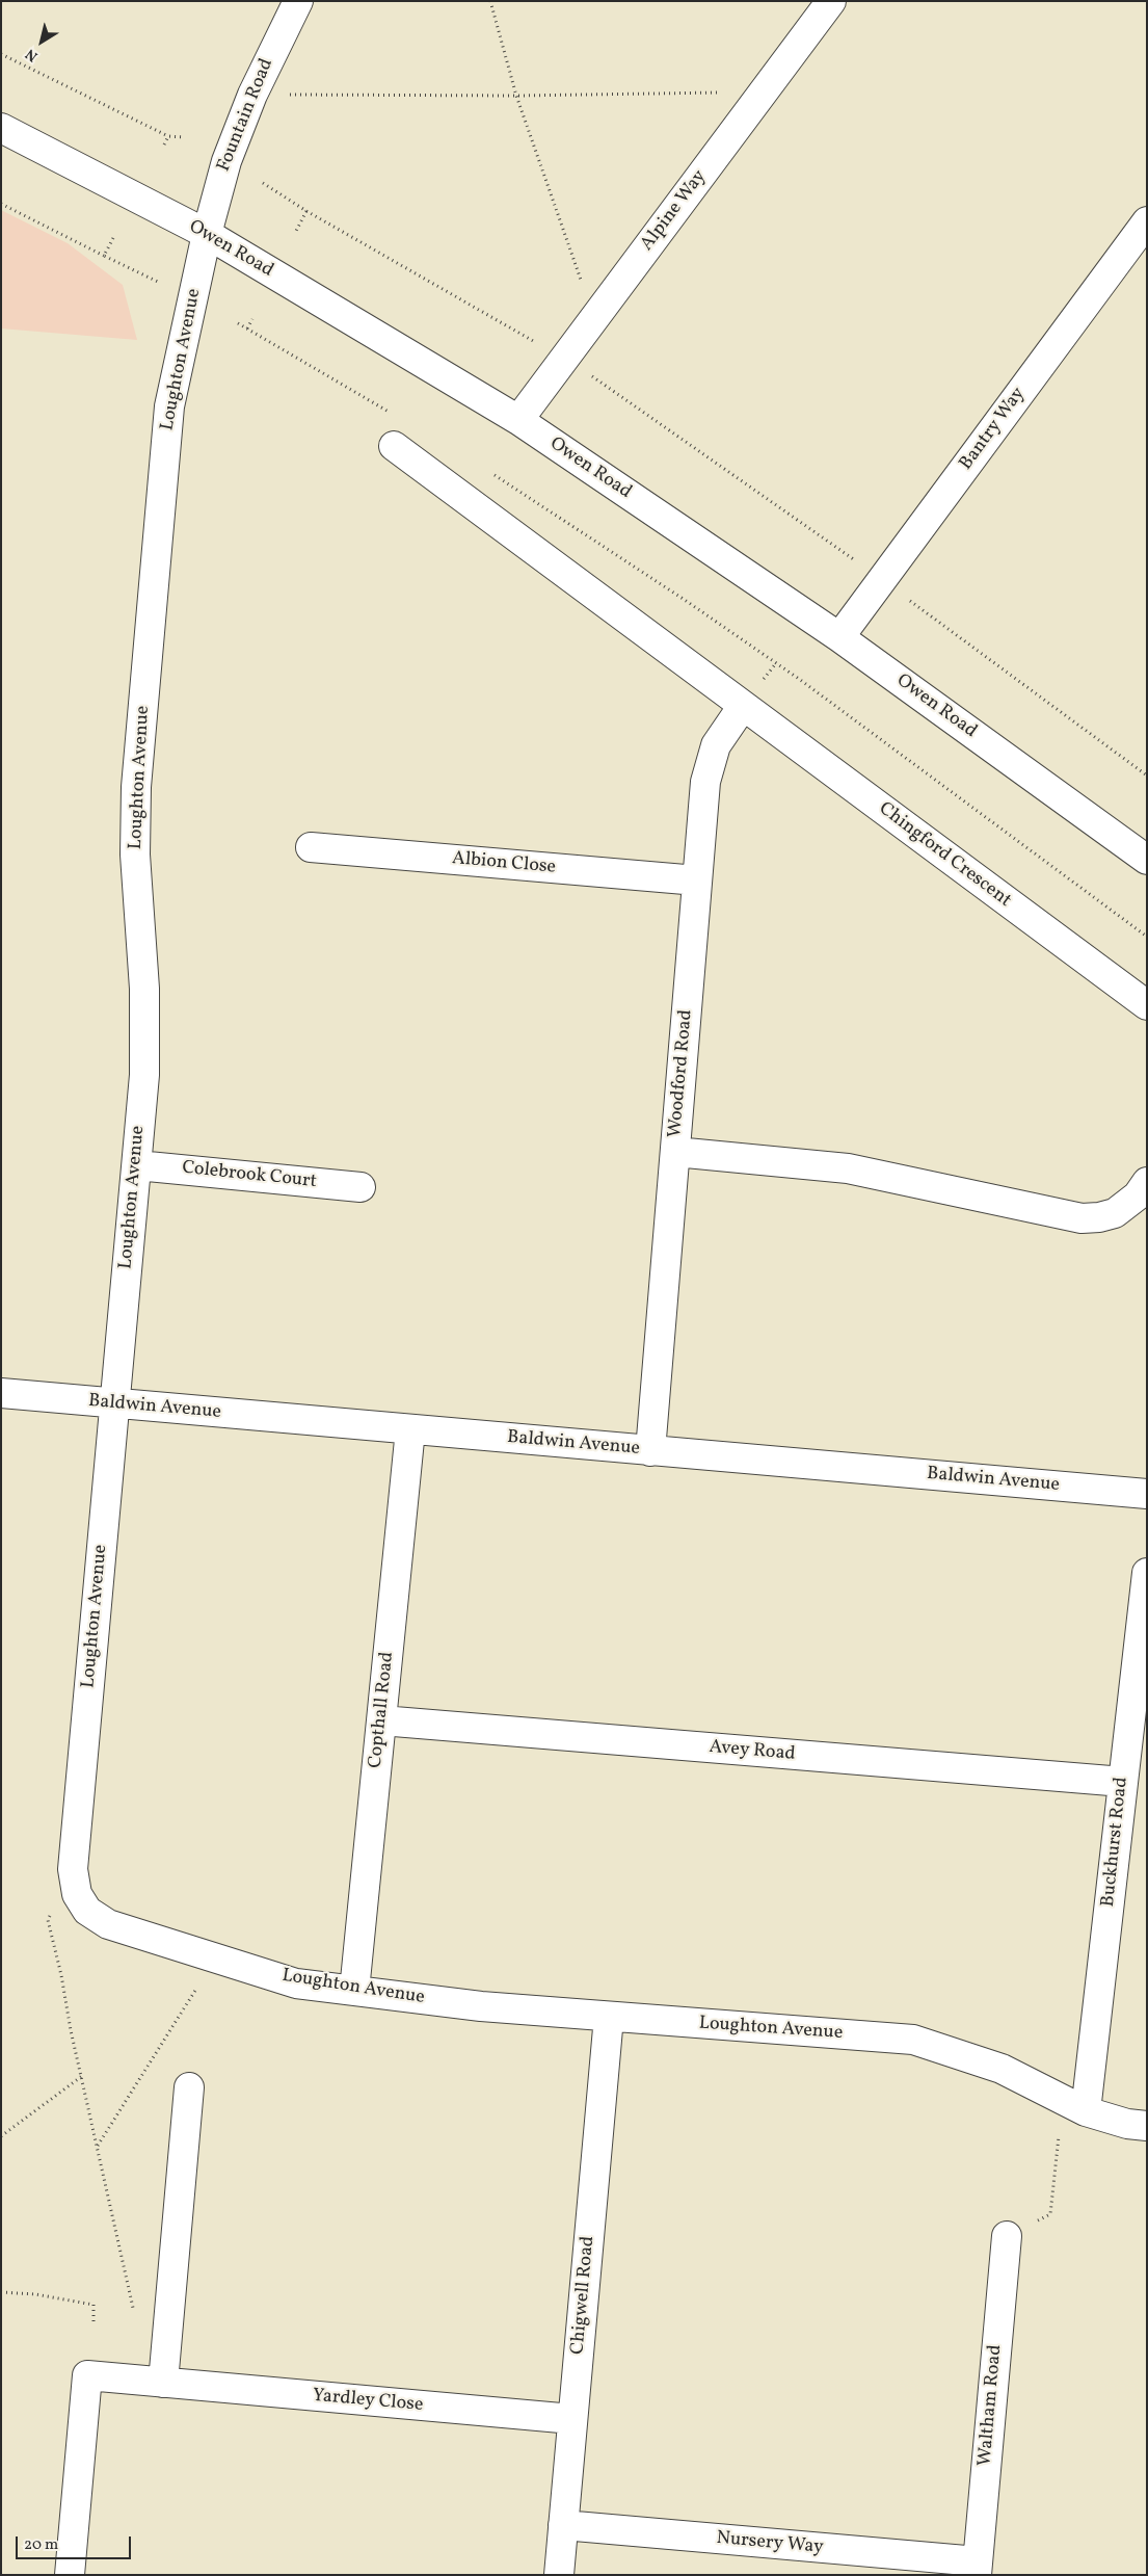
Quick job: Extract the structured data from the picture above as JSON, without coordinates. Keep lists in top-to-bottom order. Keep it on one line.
{"streets":{"street":["Fountain Road","Alpine Way","Owen Road","Loughton Avenue","Bantry Way","Chingford Crescent","Albion Close","Woodford Road","Colebrook Court","Baldwin Avenue","Copthall Road","Avey Road","Buckhurst Road","Chigwell Road","Yardley Close","Waltham Road","Nursery Way"]},"crossings":[["Fountain Road","Owen Road"],["Fountain Road","Loughton Avenue"],["Alpine Way","Owen Road"],["Owen Road","Loughton Avenue"],["Owen Road","Bantry Way"],["Loughton Avenue","Colebrook Court"],["Loughton Avenue","Baldwin Avenue"],["Loughton Avenue","Copthall Road"],["Loughton Avenue","Buckhurst Road"],["Loughton Avenue","Chigwell Road"],["Chingford Crescent","Woodford Road"],["Albion Close","Woodford Road"],["Woodford Road","Baldwin Avenue"],["Baldwin Avenue","Copthall Road"],["Copthall Road","Avey Road"],["Avey Road","Buckhurst Road"],["Chigwell Road","Yardley Close"],["Chigwell Road","Nursery Way"],["Waltham Road","Nursery Way"]],"scale_bar":"20 m","north":"bottom left"}
